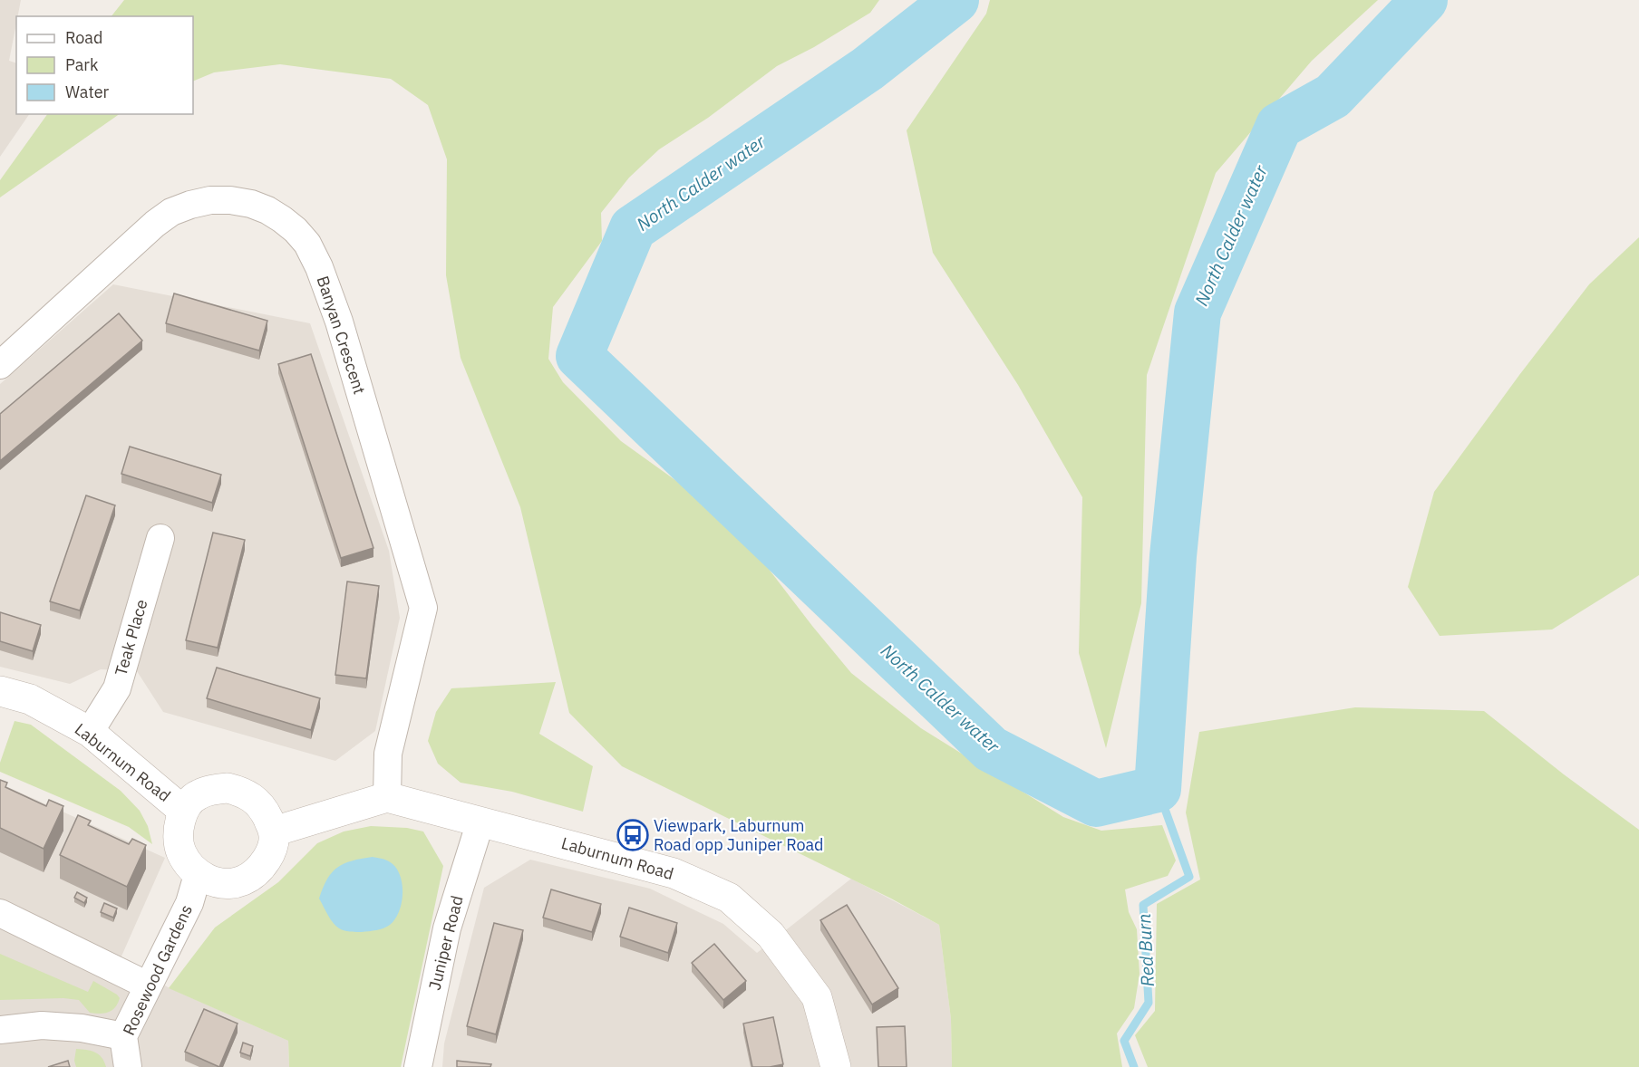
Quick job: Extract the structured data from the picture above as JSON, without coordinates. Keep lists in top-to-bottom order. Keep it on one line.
{"streets":{"street":["Banyan Crescent","Teak Place","Laburnum Road","Juniper Road","Rosewood Gardens"]},"crossings":[["Banyan Crescent","Laburnum Road"],["Teak Place","Laburnum Road"],["Laburnum Road","Juniper Road"],["Laburnum Road","Rosewood Gardens"]],"water":["North Calder water","Red Burn"],"places":{"bus stop":["Viewpark, Laburnum Road opp Juniper Road"]},"legend":["Road","Park","Water"]}
